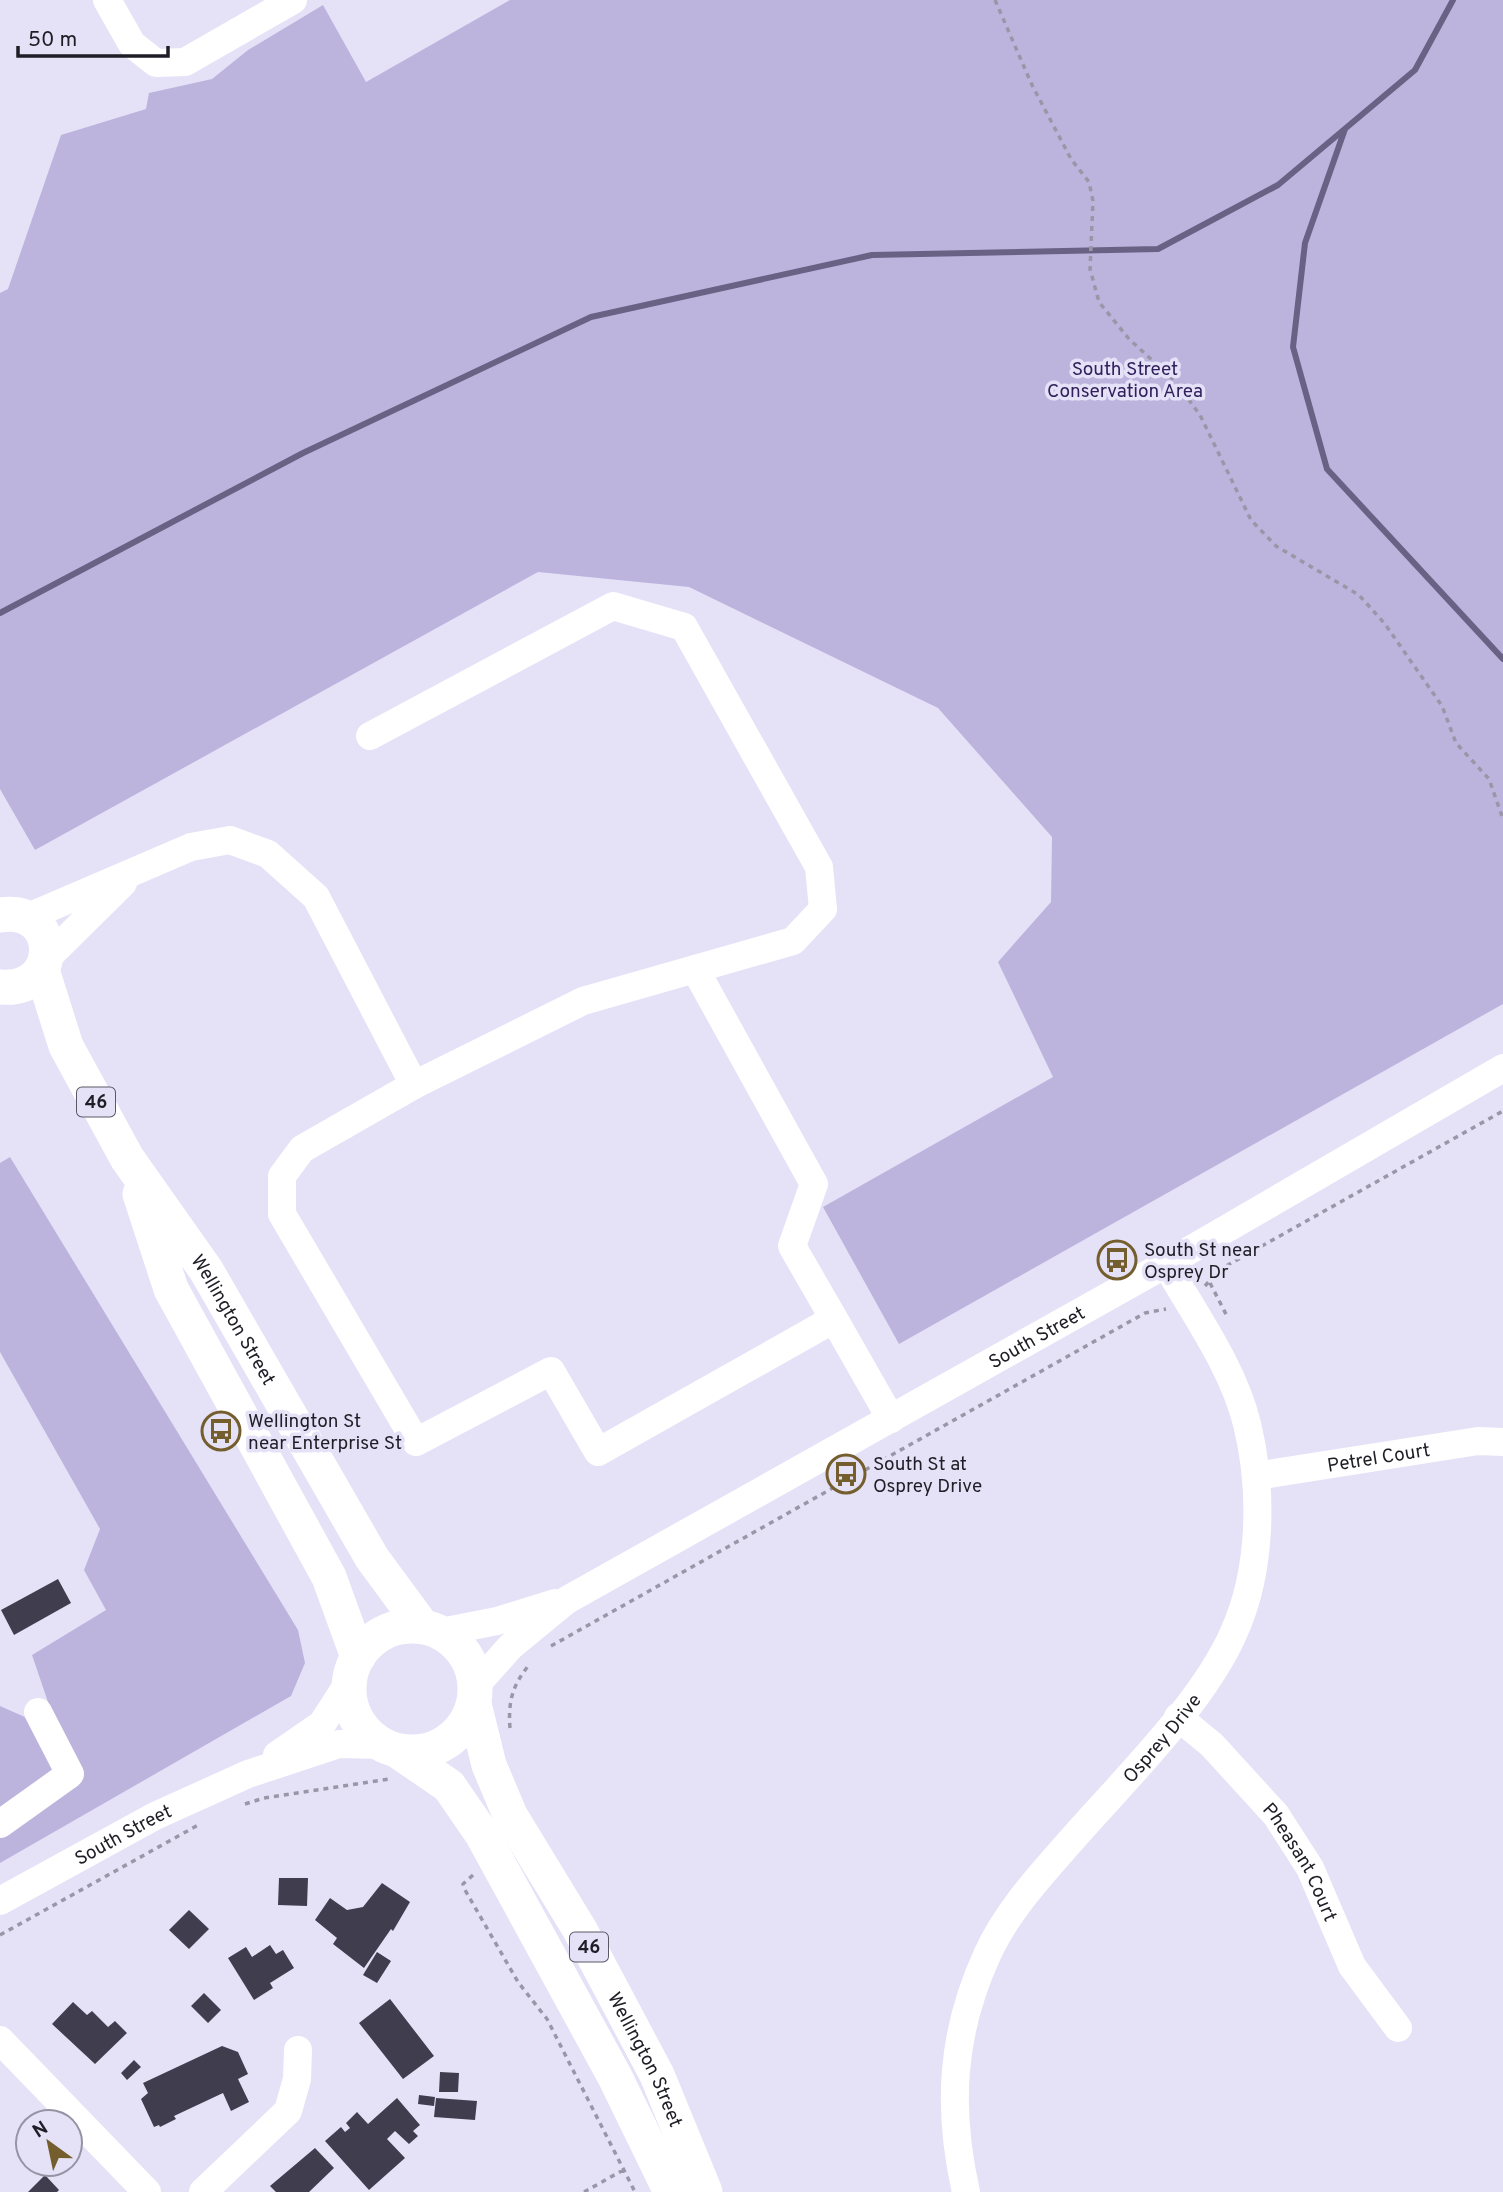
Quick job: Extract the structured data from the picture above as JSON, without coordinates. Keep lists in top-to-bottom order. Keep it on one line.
{"streets":{"main road":["46","Wellington Street"],"street":["South Street","Petrel Court","Osprey Drive","Pheasant Court"]},"crossings":[["46","Wellington Street"],["Wellington Street","South Street"],["South Street","Osprey Drive"],["Petrel Court","Osprey Drive"],["Osprey Drive","Pheasant Court"]],"parks":["South Street Conservation Area"],"places":{"bus stop":["South St near Osprey Dr","Wellington St near Enterprise St","South St at Osprey Drive"]},"scale_bar":"50 m","north":"top left"}
